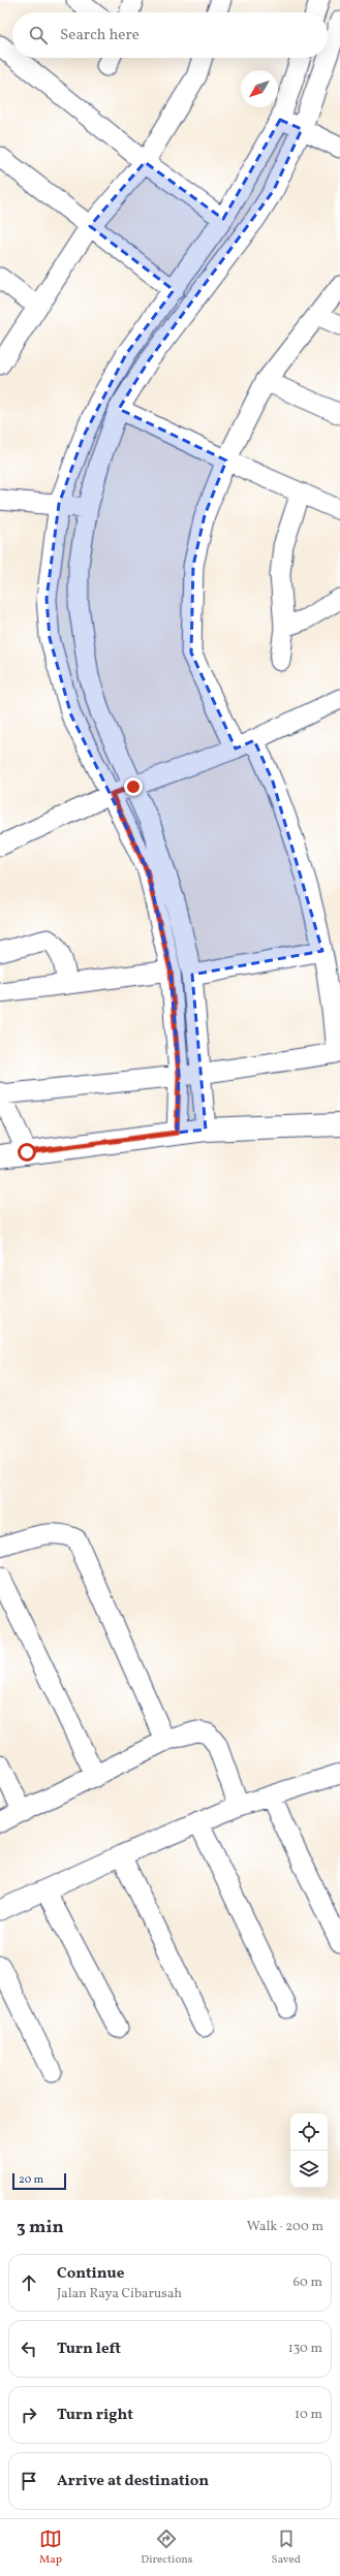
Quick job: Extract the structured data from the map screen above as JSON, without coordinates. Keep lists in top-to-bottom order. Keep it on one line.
{"scale_bar":"20 m","north":"bottom left","page":{"search":"Search here","scale":"20 m","heading":["3 min","Walk · 200 m"],"list":[["Continue","Jalan Raya Cibarusah","60 m"],["Turn left","130 m"],["Turn right","10 m"],"Arrive at destination"],"nav":["Map","Directions","Saved"]}}
